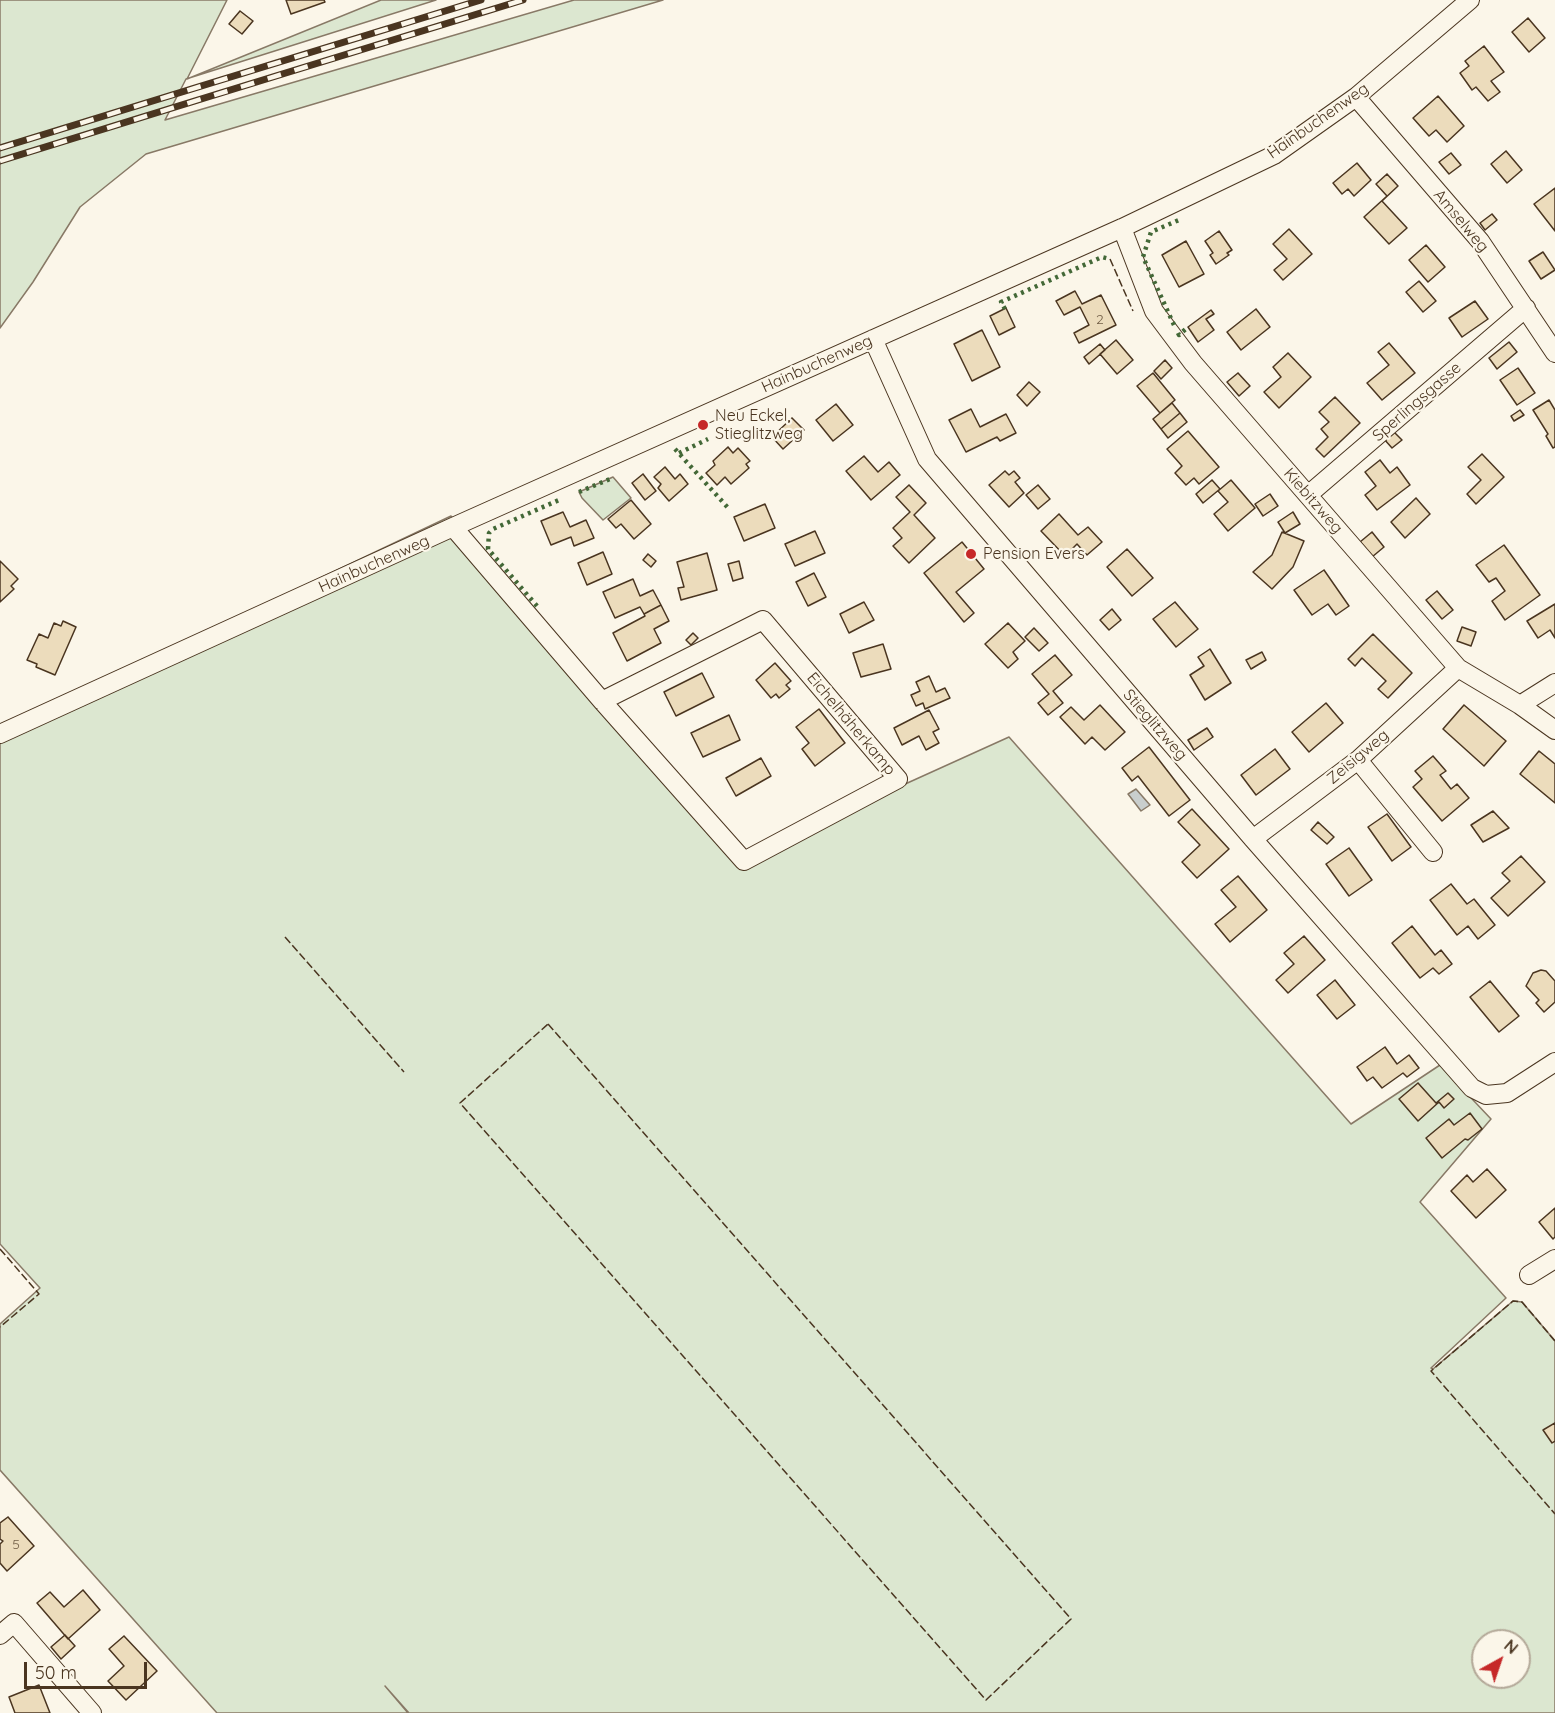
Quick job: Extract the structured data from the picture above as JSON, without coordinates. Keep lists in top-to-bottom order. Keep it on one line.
{"streets":{"street":["Hainbuchenweg","Amselweg","Sperlingsgasse","Kiebitzweg","Eichelhäherkamp","Stieglitzweg","Zeisigweg"]},"crossings":[["Hainbuchenweg","Amselweg"],["Hainbuchenweg","Kiebitzweg"],["Hainbuchenweg","Eichelhäherkamp"],["Hainbuchenweg","Stieglitzweg"],["Amselweg","Sperlingsgasse"],["Sperlingsgasse","Kiebitzweg"],["Kiebitzweg","Zeisigweg"],["Stieglitzweg","Zeisigweg"]],"places":["Neu Eckel, Stieglitzweg","Pension Evers"],"house_numbers":["2","5"],"scale_bar":"50 m","north":"top right"}
